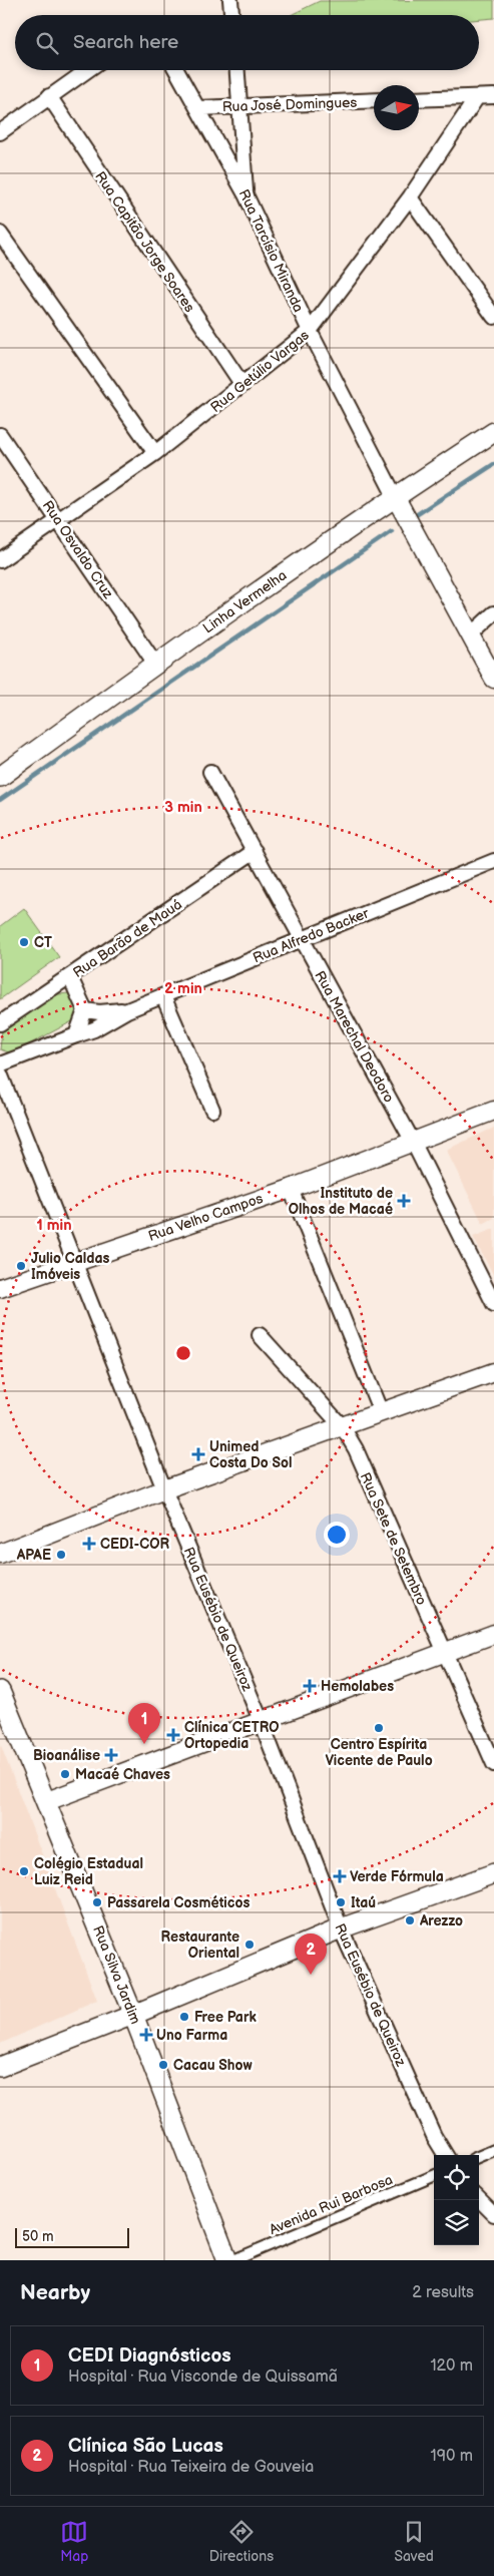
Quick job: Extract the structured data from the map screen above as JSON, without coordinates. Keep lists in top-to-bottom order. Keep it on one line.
{"streets":{"main road":["Linha Vermelha","Rua Silva Jardim"],"street":["Rua José Domingues","Rua Capitão Jorge Soares","Rua Tarcísio Miranda","Rua Getúlio Vargas","Rua Osvaldo Cruz","Rua Alfredo Backer","Rua Barão de Mauá","Rua Marechal Deodoro","Rua Velho Campos","Rua Sete de Setembro","Rua Eusébio de Queiroz","Avenida Rui Barbosa"]},"crossings":[["Rua José Domingues","Rua Tarcísio Miranda"],["Rua Capitão Jorge Soares","Rua Getúlio Vargas"],["Rua Tarcísio Miranda","Rua Getúlio Vargas"],["Rua Tarcísio Miranda","Linha Vermelha"],["Rua Getúlio Vargas","Rua Osvaldo Cruz"],["Rua Osvaldo Cruz","Linha Vermelha"],["Rua Alfredo Backer","Rua Marechal Deodoro"],["Rua Barão de Mauá","Rua Marechal Deodoro"],["Rua Marechal Deodoro","Rua Velho Campos"],["Rua Velho Campos","Rua Eusébio de Queiroz"]],"places":{"other":["CT","Julio Caldas Imóveis","APAE","Centro Espírita Vicente de Paulo","Macaé Chaves","Colégio Estadual Luiz Reid","Passarela Cosméticos","Itaú","Arezzo","Restaurante Oriental","Free Park","Cacau Show"],"health":["Instituto de Olhos de Macaé","Unimed Costa Do Sol","CEDI-COR","Hemolabes","Clínica CETRO Ortopedia","Bioanálise","Verde Fórmula","Uno Farma"]},"scale_bar":"50 m","north":"right","page":{"search":"Search here","pins":["1","2"],"scale":"50 m","heading":["Nearby","2 results"],"list":[{"mark":"1","name":"CEDI Diagnósticos","note":"Hospital · Rua Visconde de Quissamã","value":"120 m"},{"mark":"2","name":"Clínica São Lucas","note":"Hospital · Rua Teixeira de Gouveia","value":"190 m"}],"nav":["Map","Directions","Saved"]},"rings":["3 min","2 min","1 min"]}
